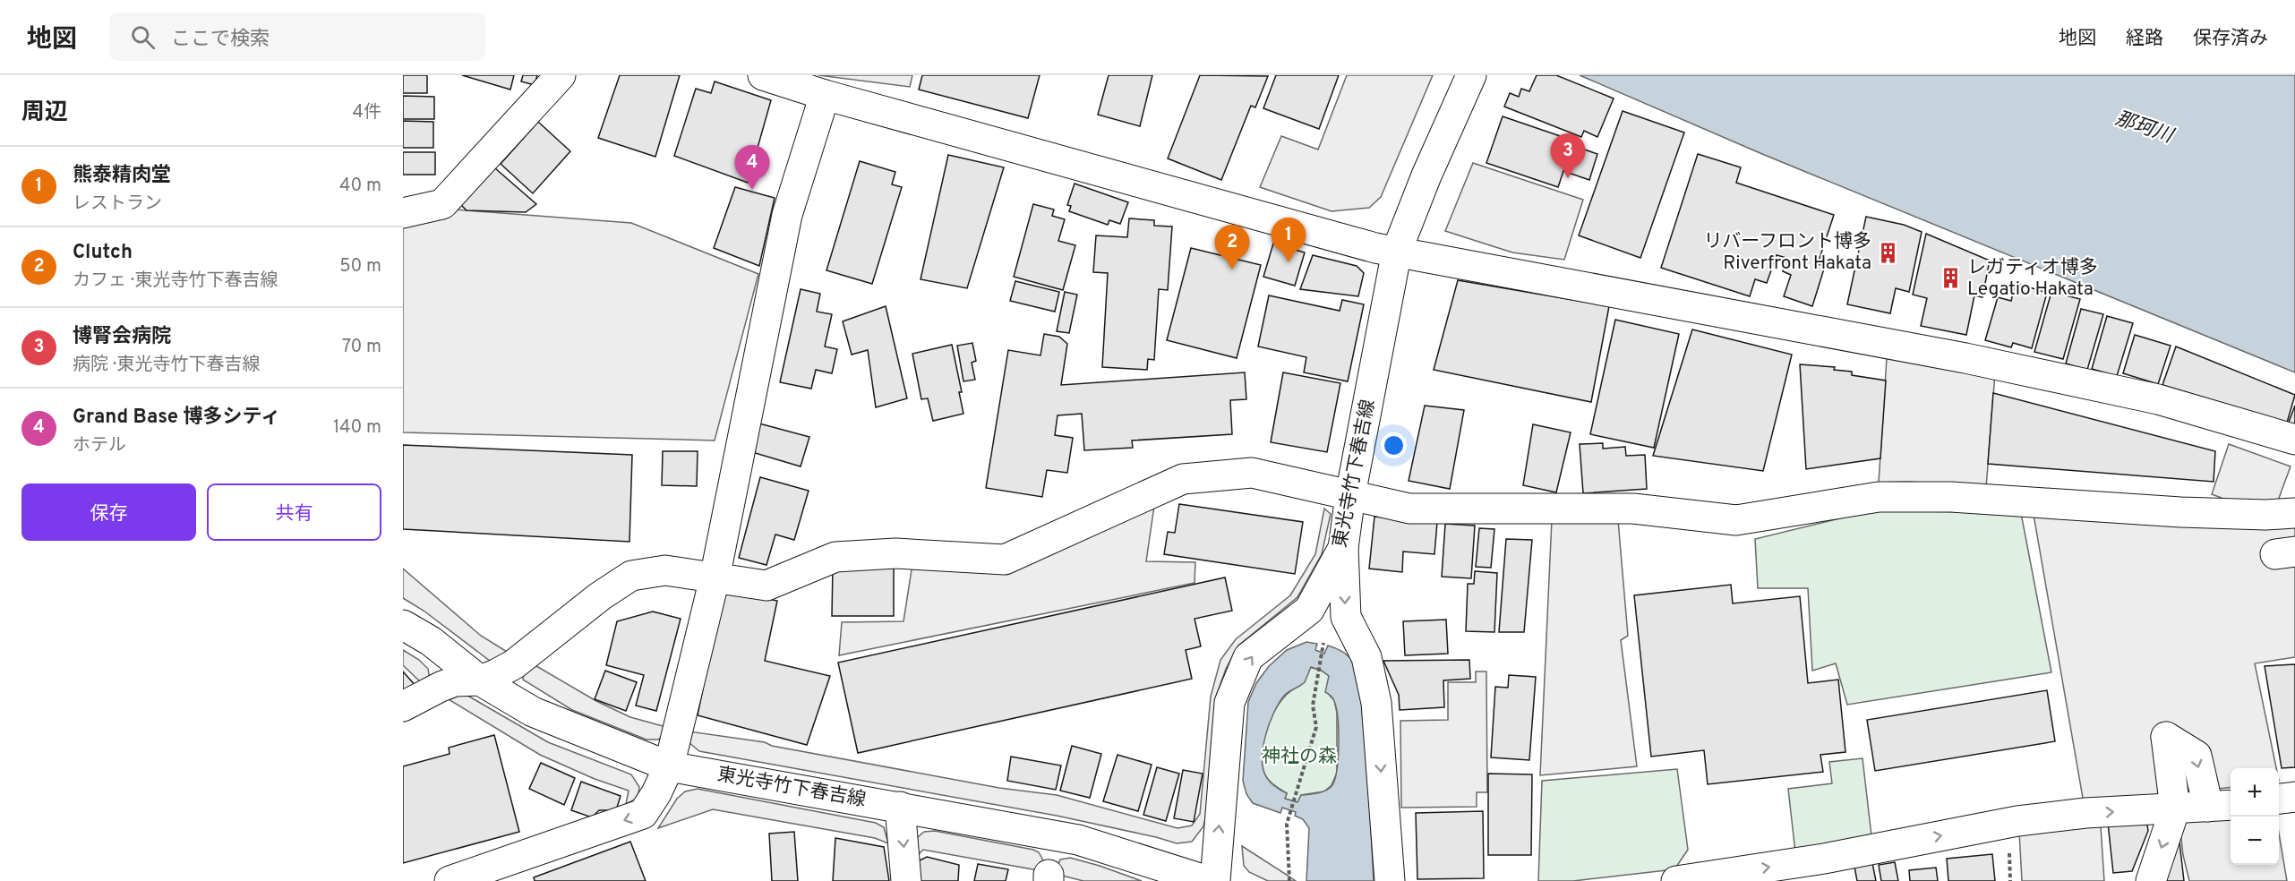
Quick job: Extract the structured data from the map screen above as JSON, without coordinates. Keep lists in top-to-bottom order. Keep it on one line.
{"streets":{"street":["東光寺竹下春吉線"]},"water":["那珂川"],"parks":["神社の森"],"places":{"building":["リバーフロント博多 Riverfront Hakata","レガティオ博多 Legatio Hakata"]},"page":{"header":"地図","search":"ここで検索","nav":["地図","経路","保存済み"],"heading":["周辺","4件"],"pins":["3","4","1","2"],"list":[{"mark":"1","name":"熊泰精肉堂","note":"レストラン","value":"40 m"},{"mark":"2","name":"Clutch","note":"カフェ · 東光寺竹下春吉線","value":"50 m"},{"mark":"3","name":"博腎会病院","note":"病院 · 東光寺竹下春吉線","value":"70 m"},{"mark":"4","name":"Grand Base 博多シティ","note":"ホテル","value":"140 m"}],"buttons":["保存","共有"],"map_buttons":["+","−"]}}
